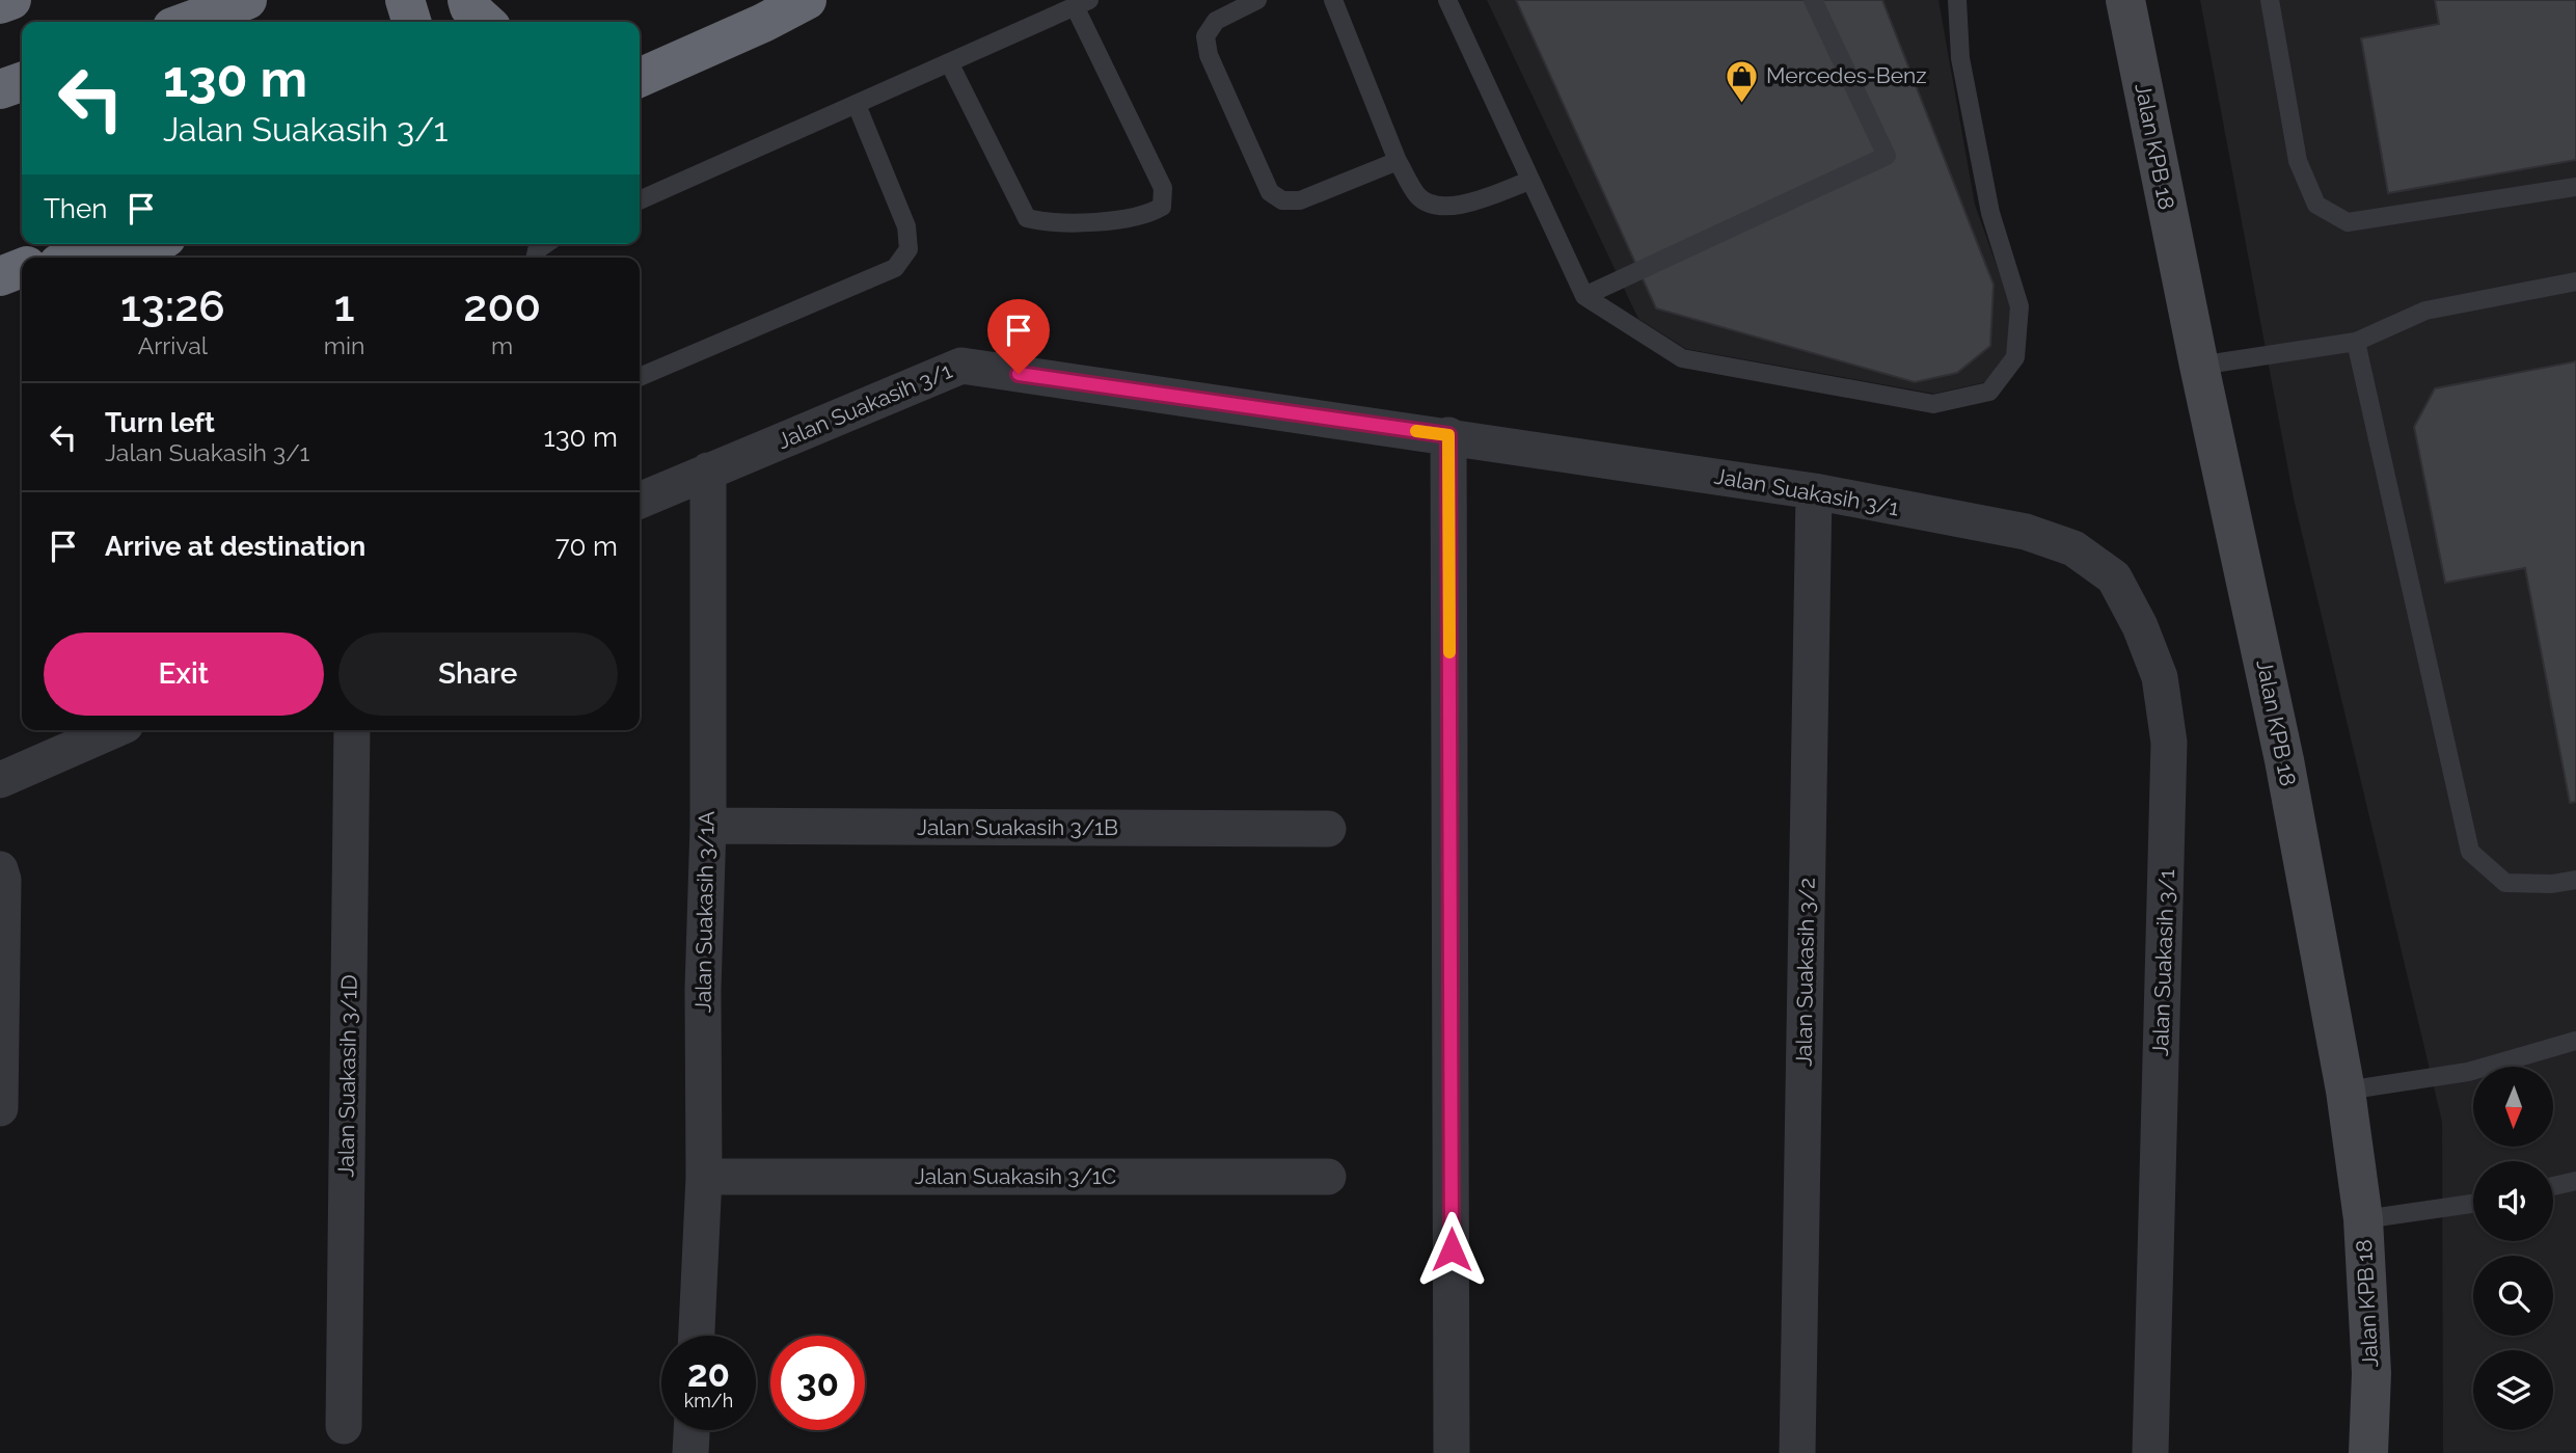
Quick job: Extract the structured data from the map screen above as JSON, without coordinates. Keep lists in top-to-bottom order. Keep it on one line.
{"streets":{"street":["Jalan KPB 18","Jalan Suakasih 3/1","Jalan Suakasih 3/1B","Jalan Suakasih 3/1A","Jalan Suakasih 3/2","Jalan Suakasih 3/1D","Jalan Suakasih 3/1C"]},"crossings":[["Jalan Suakasih 3/1","Jalan Suakasih 3/1A"],["Jalan Suakasih 3/1","Jalan Suakasih 3/2"],["Jalan Suakasih 3/1B","Jalan Suakasih 3/1A"],["Jalan Suakasih 3/1A","Jalan Suakasih 3/1C"]],"places":{"shop":["Mercedes-Benz"]},"north":"bottom","page":{"turn":["130 m","Jalan Suakasih 3/1"],"then":"Then","eta":["13:26","Arrival","1","min","200","m"],"list":[{"name":"Turn left","note":"Jalan Suakasih 3/1","value":"130 m"},{"name":"Arrive at destination","value":"70 m"}],"buttons":["Exit","Share"],"speed":"20 km/h","limit":"30"}}
